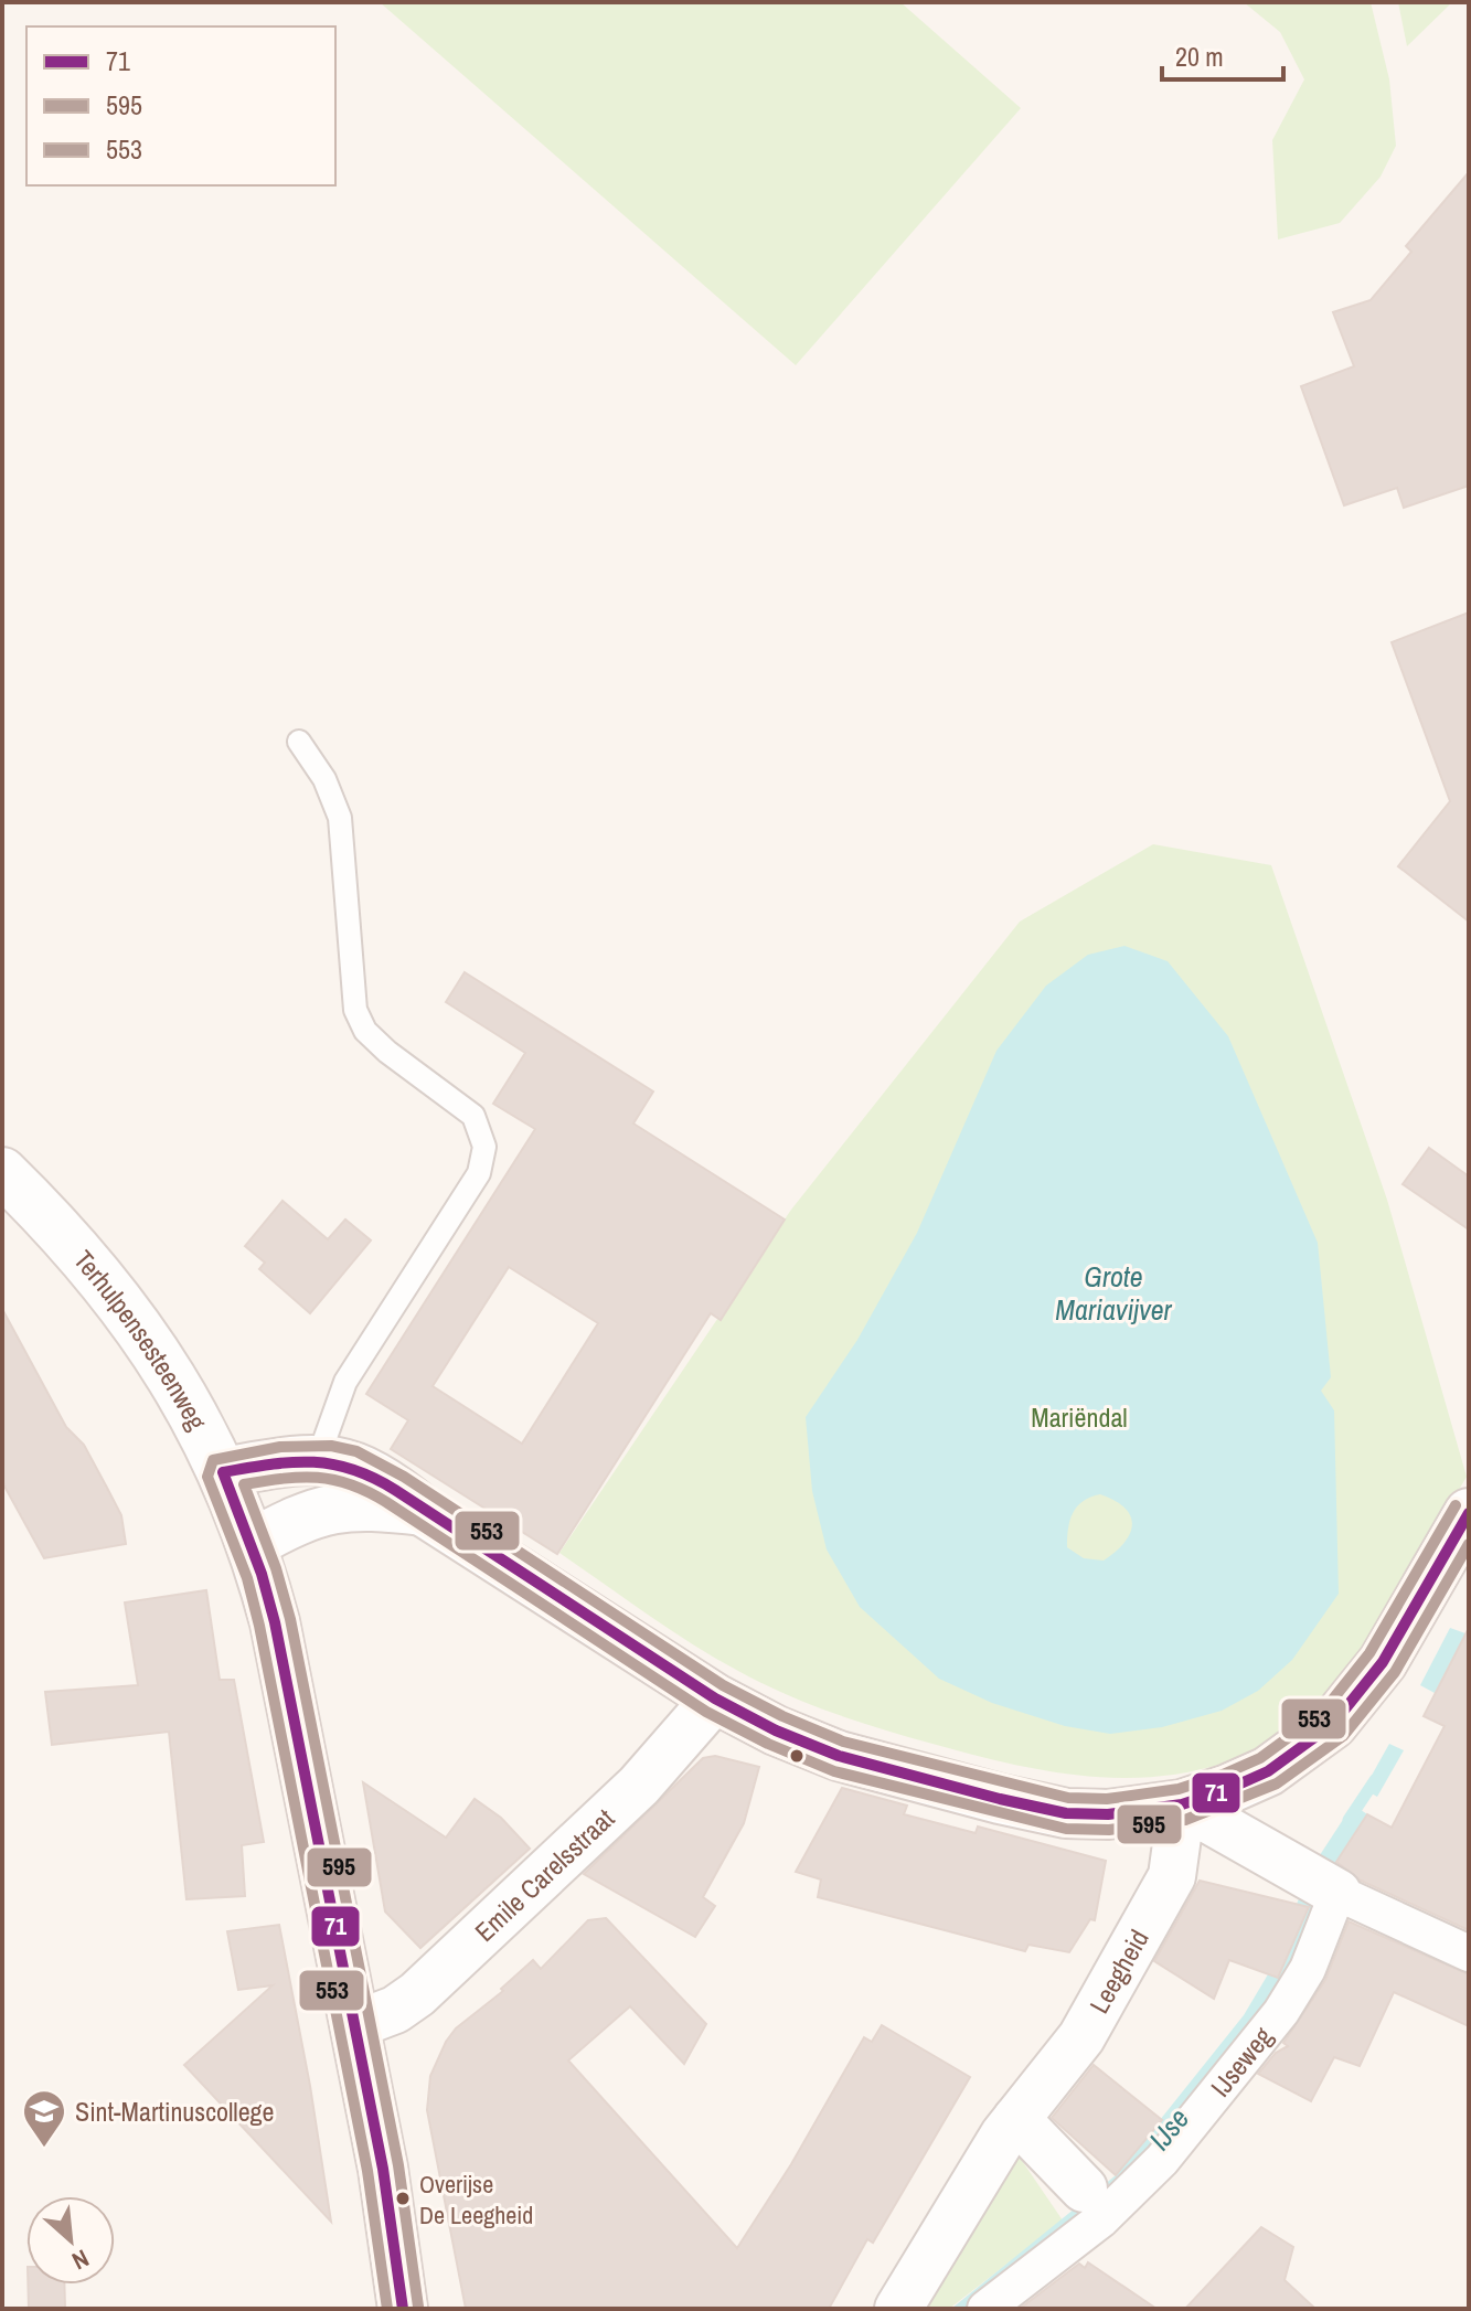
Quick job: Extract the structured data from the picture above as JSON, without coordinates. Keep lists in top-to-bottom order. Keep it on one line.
{"streets":{"main road":["Terhulpensesteenweg"],"street":["Emile Carelsstraat","Leegheid","IJseweg"]},"crossings":[["Terhulpensesteenweg","Emile Carelsstraat"]],"water":["Grote Mariavijver","IJse"],"parks":["Mariëndal"],"places":{"school or university":["Sint-Martinuscollege"],"other":["Overijse De Leegheid"]},"lines":["transit line 553","transit line 71","transit line 595"],"legend":["71","595","553"],"scale_bar":"20 m","north":"bottom right"}
